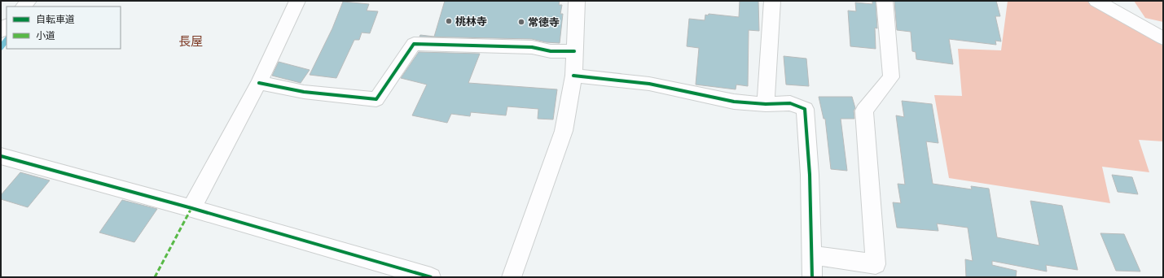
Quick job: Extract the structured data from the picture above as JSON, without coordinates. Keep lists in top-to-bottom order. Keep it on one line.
{"districts":["長屋"],"places":["桃林寺","常徳寺"],"legend":["自転車道","小道"]}
